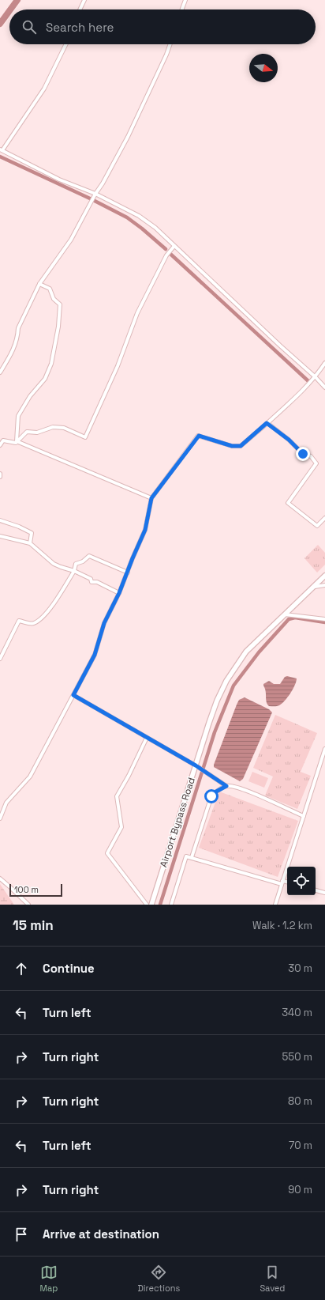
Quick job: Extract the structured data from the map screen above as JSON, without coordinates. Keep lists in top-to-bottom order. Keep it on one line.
{"streets":{"street":["Airport Bypass Road"]},"scale_bar":"100 m","north":"right","page":{"search":"Search here","scale":"100 m","heading":["15 min","Walk · 1.2 km"],"list":[["Continue","30 m"],["Turn left","340 m"],["Turn right","550 m"],["Turn right","80 m"],["Turn left","70 m"],["Turn right","90 m"],"Arrive at destination"],"nav":["Map","Directions","Saved"]}}
